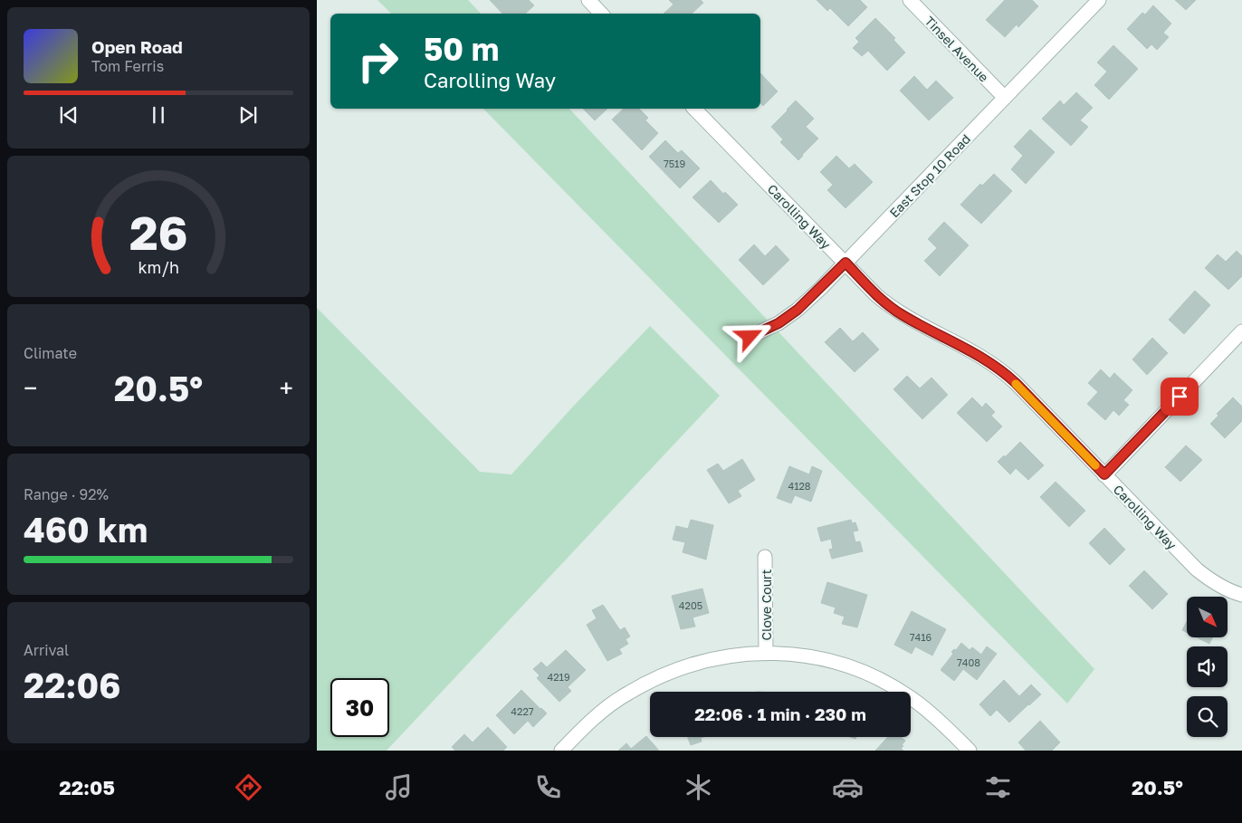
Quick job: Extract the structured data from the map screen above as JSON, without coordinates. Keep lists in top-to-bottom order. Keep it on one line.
{"streets":{"street":["Tinsel Avenue","East Stop 10 Road","Carolling Way","Clove Court"]},"crossings":[["Tinsel Avenue","East Stop 10 Road"],["East Stop 10 Road","Carolling Way"]],"house_numbers":["7519","4128","4205","7416","7408","4219","4227"],"north":"bottom right","page":{"turn":["50 m","Carolling Way"],"song":["Open Road","Tom Ferris"],"tile":["Climate",["Range · 92%","460 km"],["Arrival","22:06"]],"heat":["−","20.5°","+"],"limit":"30","trip":"22:06 · 1 min · 230 m","tabs":["22:05","20.5°"],"gauge":["26","km/h"]}}
